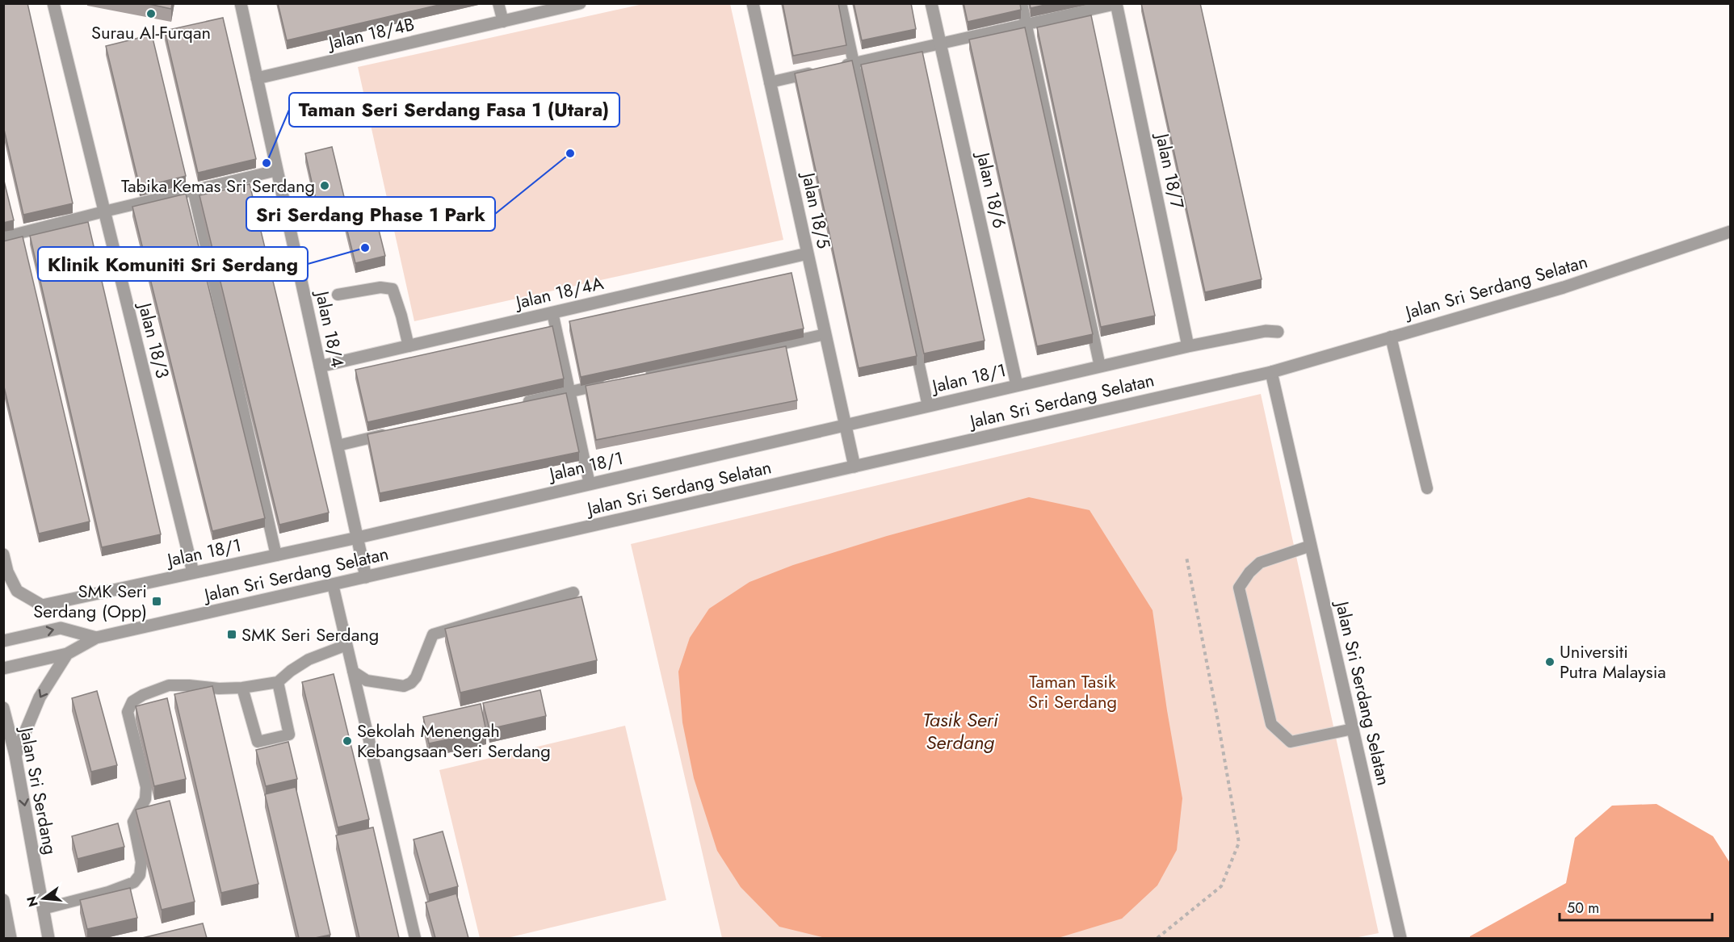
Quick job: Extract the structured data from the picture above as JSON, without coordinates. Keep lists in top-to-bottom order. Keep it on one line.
{"streets":{"street":["Jalan 18/4B","Jalan 18/7","Jalan 18/6","Jalan 18/5","Jalan Sri Serdang Selatan","Jalan 18/4A","Jalan 18/4","Jalan 18/3","Jalan 18/1","Jalan Sri Serdang"]},"crossings":[["Jalan 18/4B","Jalan 18/4"],["Jalan 18/7","Jalan 18/1"],["Jalan 18/6","Jalan 18/1"],["Jalan 18/5","Jalan Sri Serdang Selatan"],["Jalan 18/5","Jalan 18/4A"],["Jalan 18/5","Jalan 18/1"],["Jalan Sri Serdang Selatan","Jalan 18/4"],["Jalan 18/4A","Jalan 18/4"],["Jalan 18/4","Jalan 18/1"],["Jalan 18/3","Jalan 18/1"]],"one_way":["Jalan Sri Serdang"],"water":["Tasik Seri Serdang"],"parks":["Taman Tasik Sri Serdang"],"places":{"other":["Surau Al-Furqan","Sri Serdang Phase 1 Park","Taman Seri Serdang Fasa 1 (Utara)","Tabika Kemas Sri Serdang","Klinik Komuniti Sri Serdang","Universiti Putra Malaysia","Sekolah Menengah Kebangsaan Seri Serdang"],"transit":["SMK Seri Serdang (Opp)","SMK Seri Serdang"]},"scale_bar":"50 m","north":"left"}
